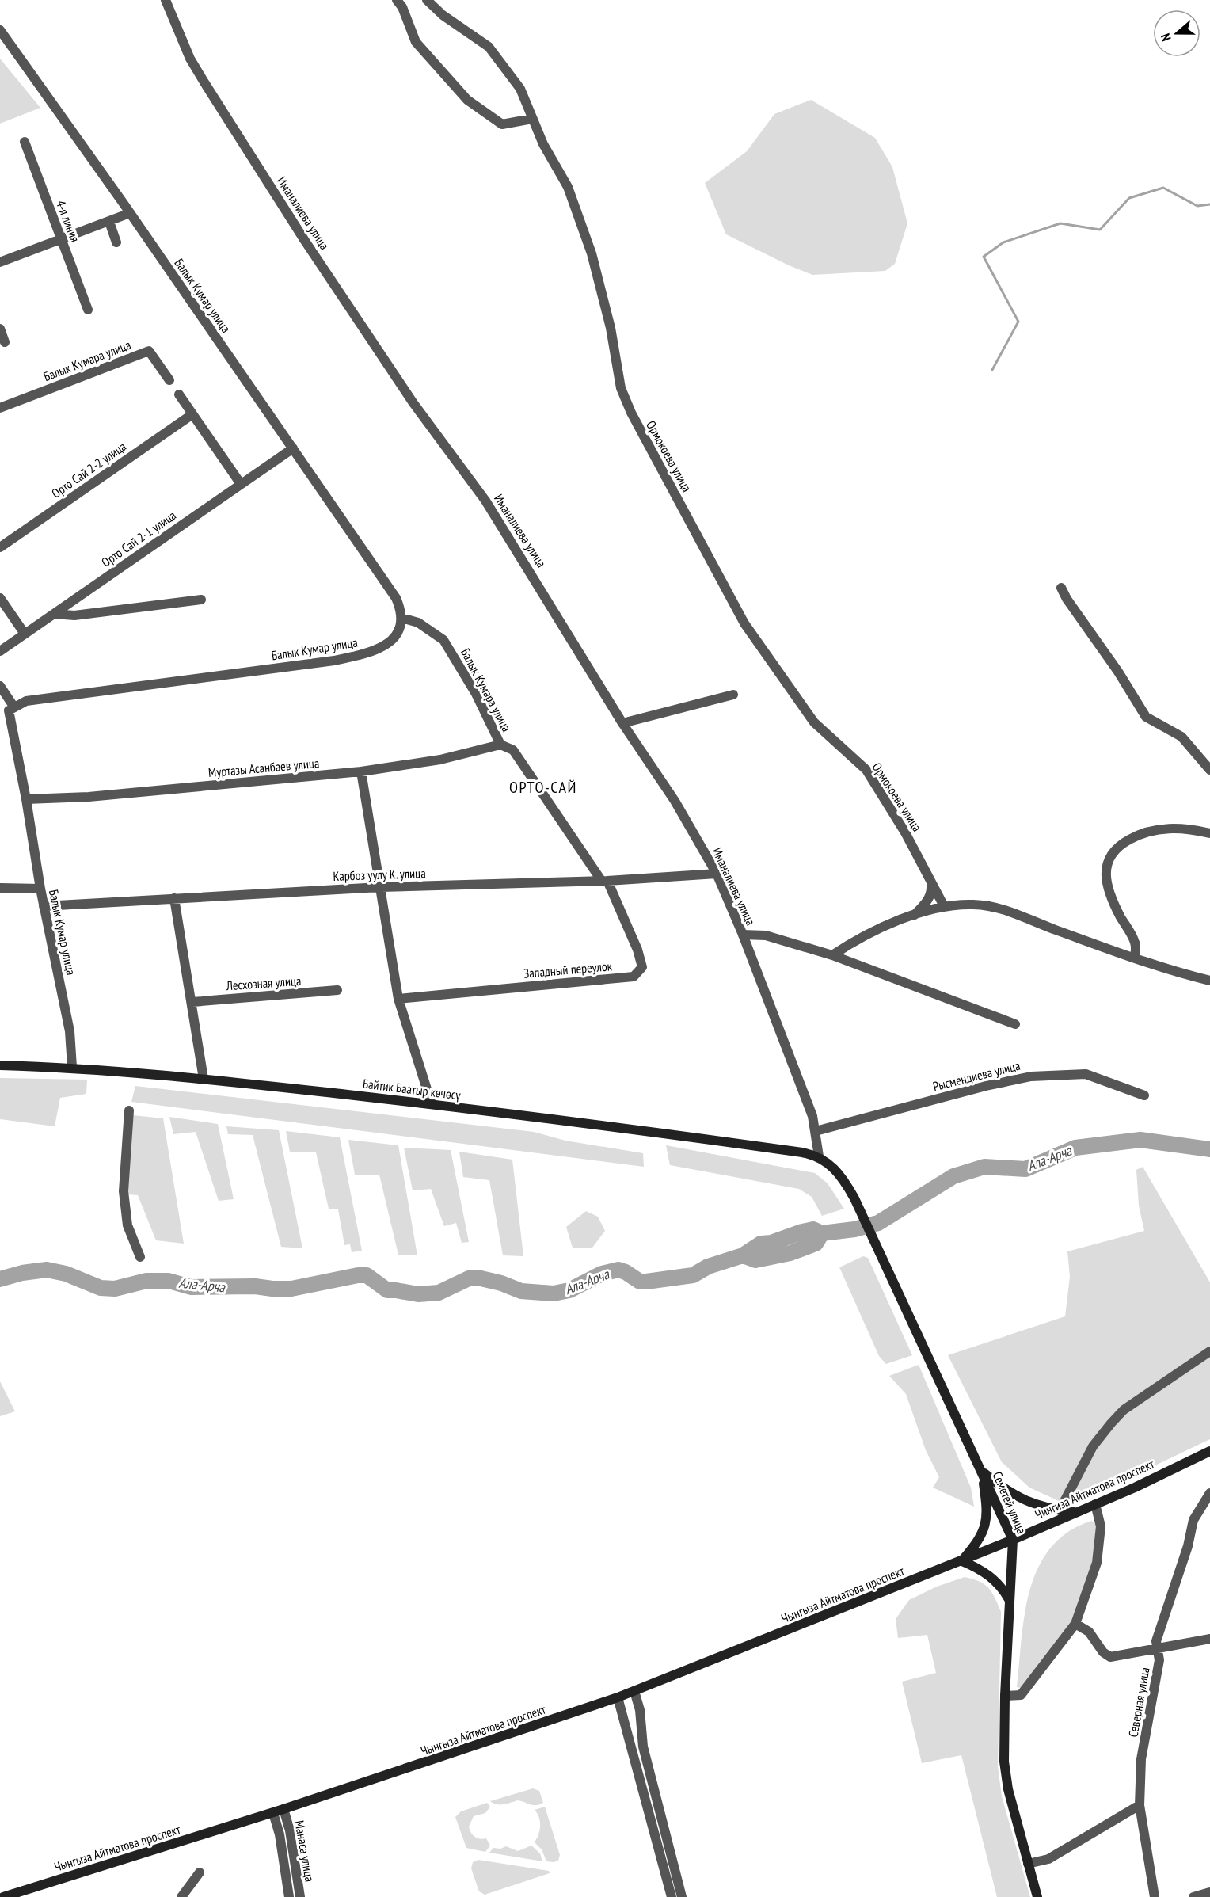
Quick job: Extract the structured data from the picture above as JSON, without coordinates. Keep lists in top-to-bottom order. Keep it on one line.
{"streets":{"main road":["Байтик Баатыр көчөсү","Чингиза Айтматова проспект","Семетей улица","Чынгыза Айтматова проспект"],"street":["Иманалиева улица","4-я линия","Балык Кумар улица","Балык Кумара улица","Ормокоева улица","Орто Сай 2-2 улица","Орто Сай 2-1 улица","Муртазы Асанбаев улица","Карбоз уулу К. улица","Западный переулок","Лесхозная улица","Рысмендиева улица","Северная улица","Манаса улица"]},"crossings":[["Иманалиева улица","Карбоз уулу К. улица"],["Иманалиева улица","Рысмендиева улица"],["Иманалиева улица","Байтик Баатыр көчөсү"],["Иманалиева улица","Семетей улица"],["Балык Кумар улица","Балык Кумара улица"],["Балык Кумар улица","Орто Сай 2-1 улица"],["Балык Кумар улица","Муртазы Асанбаев улица"],["Балык Кумар улица","Карбоз уулу К. улица"],["Балык Кумар улица","Байтик Баатыр көчөсү"],["Балык Кумара улица","Муртазы Асанбаев улица"],["Карбоз уулу К. улица","Западный переулок"],["Байтик Баатыр көчөсү","Семетей улица"],["Чингиза Айтматова проспект","Семетей улица"],["Чингиза Айтматова проспект","Чынгыза Айтматова проспект"],["Чынгыза Айтматова проспект","Манаса улица"]],"districts":["ОРТО-САЙ"],"water":["Ала-Арча"],"north":"left"}
